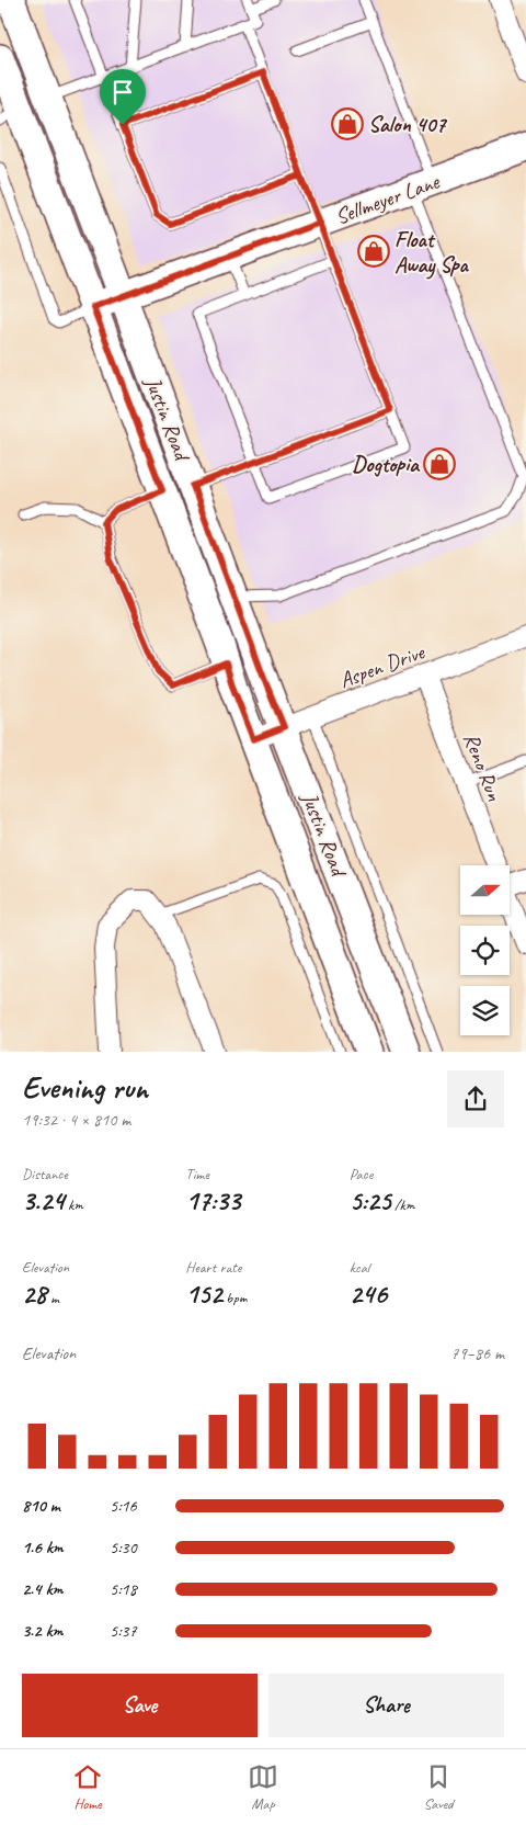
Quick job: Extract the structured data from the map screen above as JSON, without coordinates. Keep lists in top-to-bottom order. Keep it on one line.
{"streets":{"main road":["Sellmeyer Lane","Justin Road"],"street":["Aspen Drive","Reno Run"]},"crossings":[["Sellmeyer Lane","Justin Road"],["Justin Road","Aspen Drive"],["Aspen Drive","Reno Run"]],"places":{"shop":["Salon 407","Float Away Spa","Dogtopia"]},"north":"right","page":{"heading":["Evening run","19:32 · 4 × 810 m"],"stats":[["Distance","3.24 km"],["Time","17:33"],["Pace","5:25 /km"],["Elevation","28 m"],["Heart rate","152 bpm"],["kcal","246"]],"chart":["Elevation","79–86 m"],"list":[{"name":"810 m","note":"5:16"},{"name":"1.6 km","note":"5:30"},{"name":"2.4 km","note":"5:18"},{"name":"3.2 km","note":"5:37"}],"buttons":["Save","Share"],"tabs":["Home","Map","Saved"]}}
